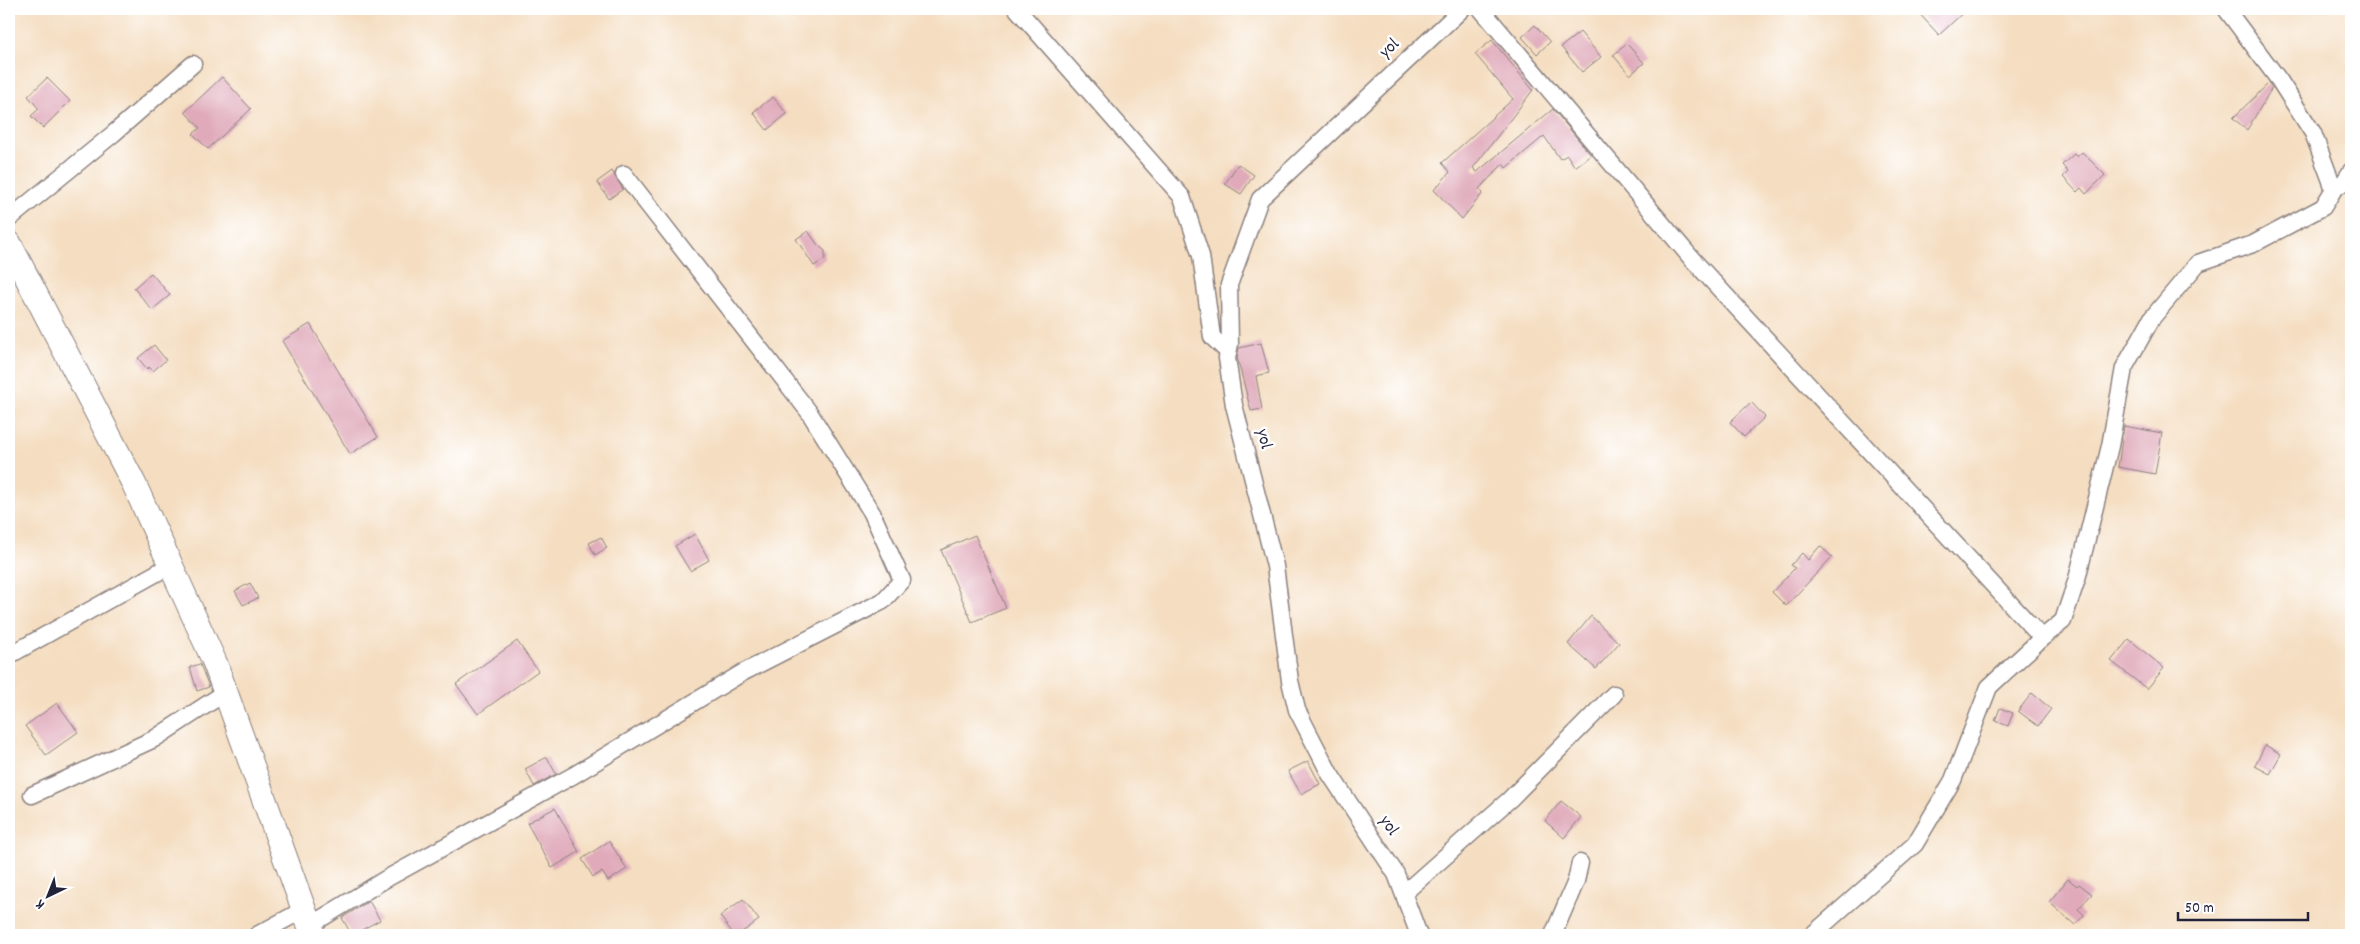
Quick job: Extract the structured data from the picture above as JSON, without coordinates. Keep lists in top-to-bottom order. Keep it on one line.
{"streets":{"street":["yol"]},"scale_bar":"50 m","north":"bottom left"}
